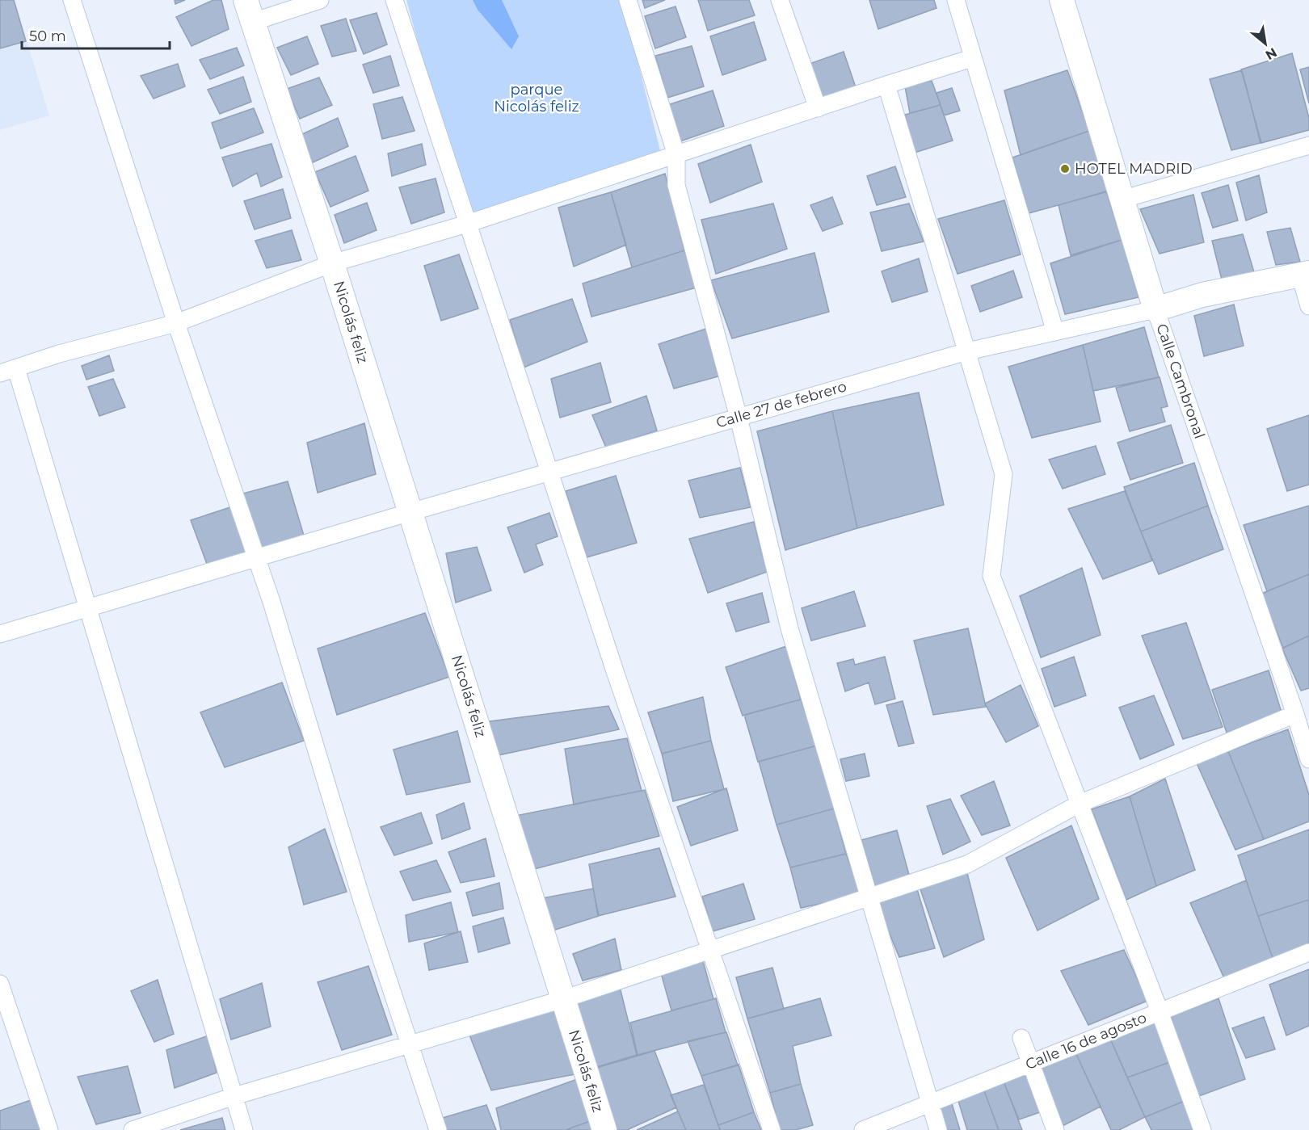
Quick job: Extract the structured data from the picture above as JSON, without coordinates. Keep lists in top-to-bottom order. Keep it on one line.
{"streets":{"main road":["Nicolás feliz","Calle Cambronal"],"street":["Calle 27 de febrero","Calle 16 de agosto"]},"crossings":[["Nicolás feliz","Calle 27 de febrero"],["Calle Cambronal","Calle 27 de febrero"]],"parks":["parque Nicolás feliz"],"places":["HOTEL MADRID"],"scale_bar":"50 m","north":"bottom right"}
